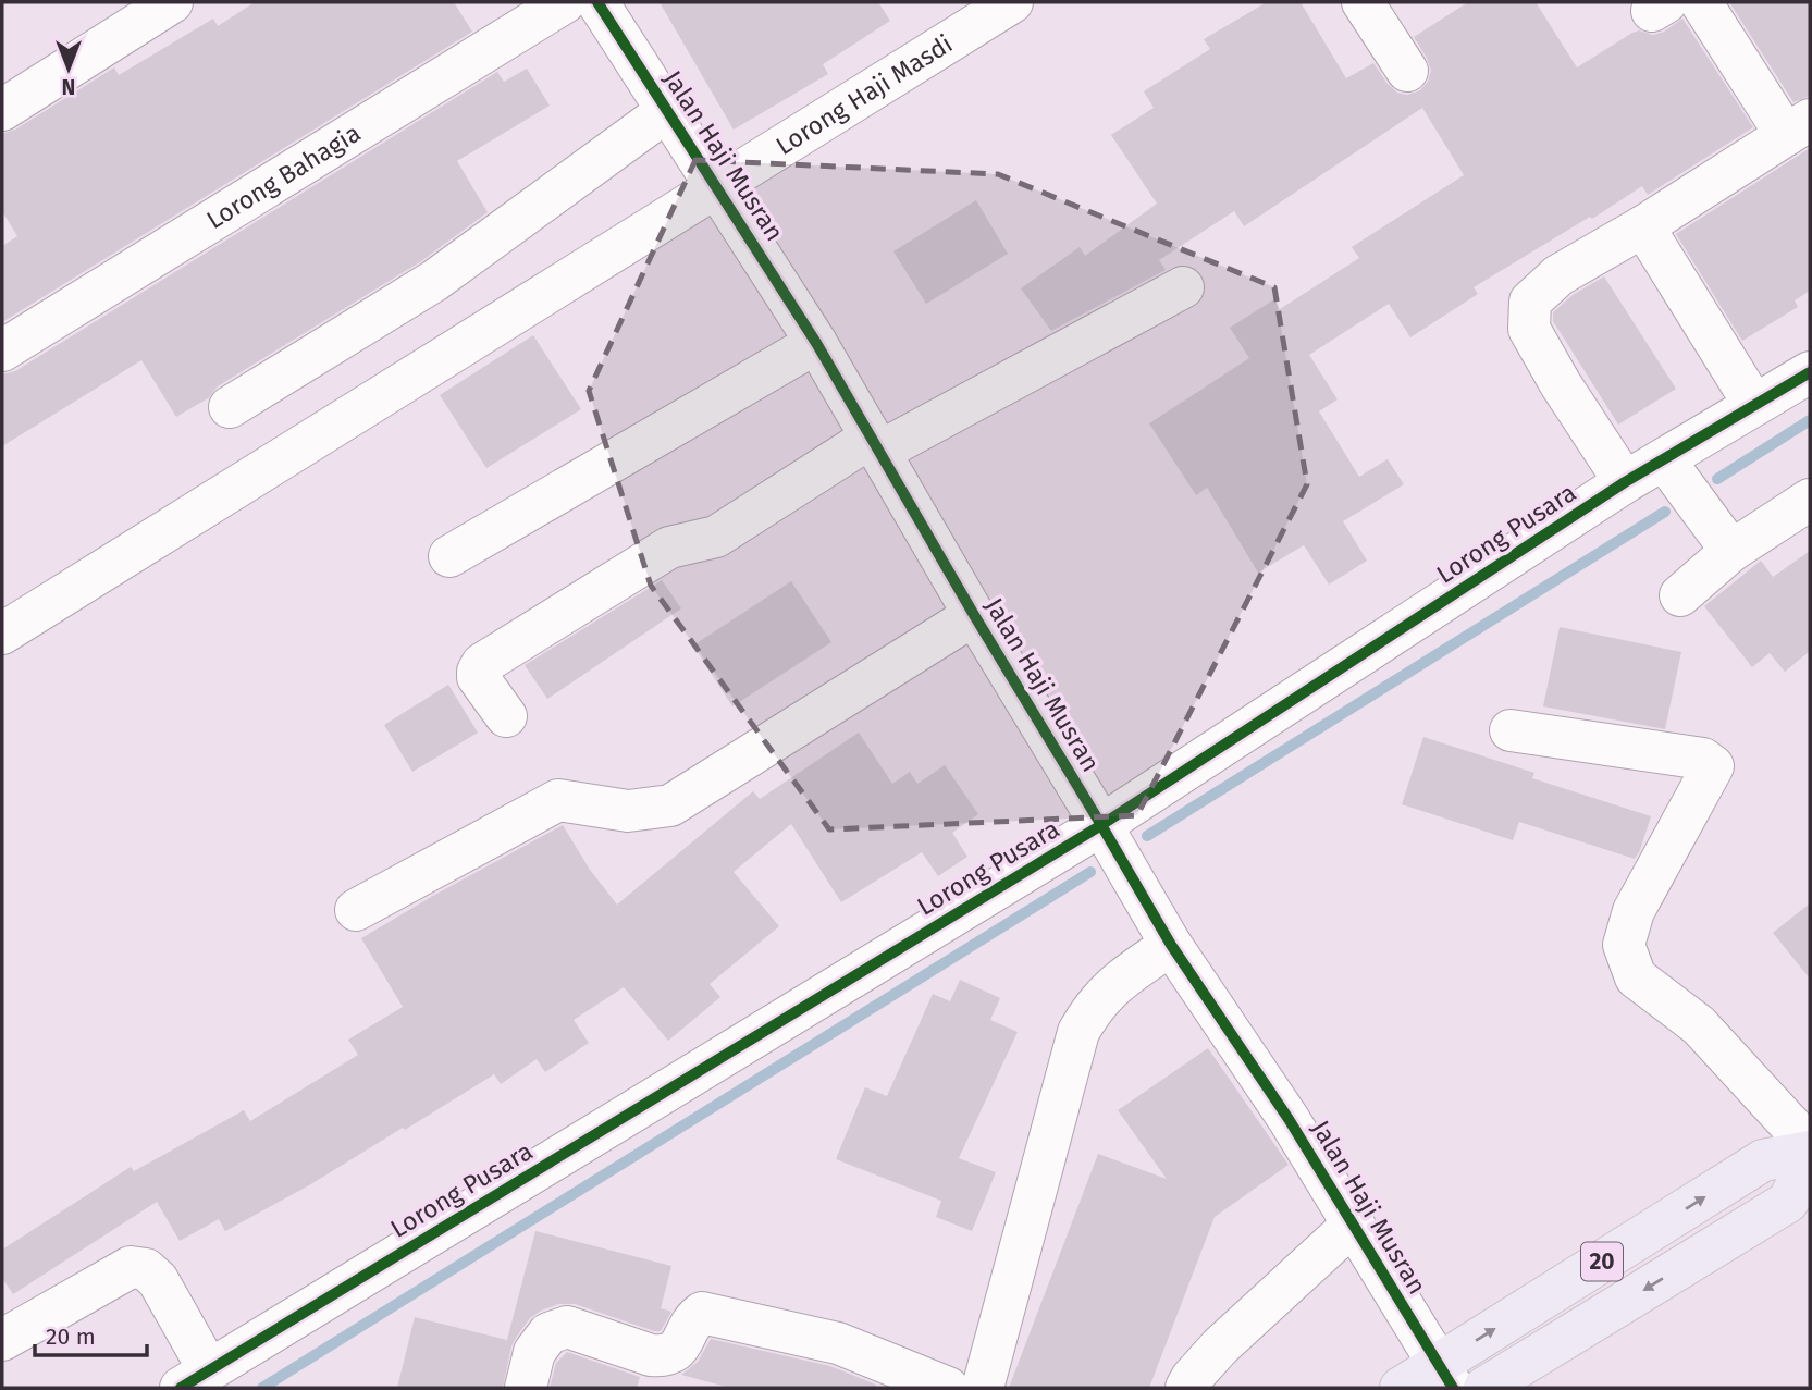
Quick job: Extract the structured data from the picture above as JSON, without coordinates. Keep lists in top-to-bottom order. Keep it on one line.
{"streets":{"highway":["20"],"street":["Lorong Haji Masdi","Jalan Haji Musran","Lorong Bahagia","Lorong Pusara"]},"crossings":[["Lorong Haji Masdi","Jalan Haji Musran"],["Jalan Haji Musran","Lorong Pusara"],["Jalan Haji Musran","20"]],"scale_bar":"20 m","north":"bottom"}
